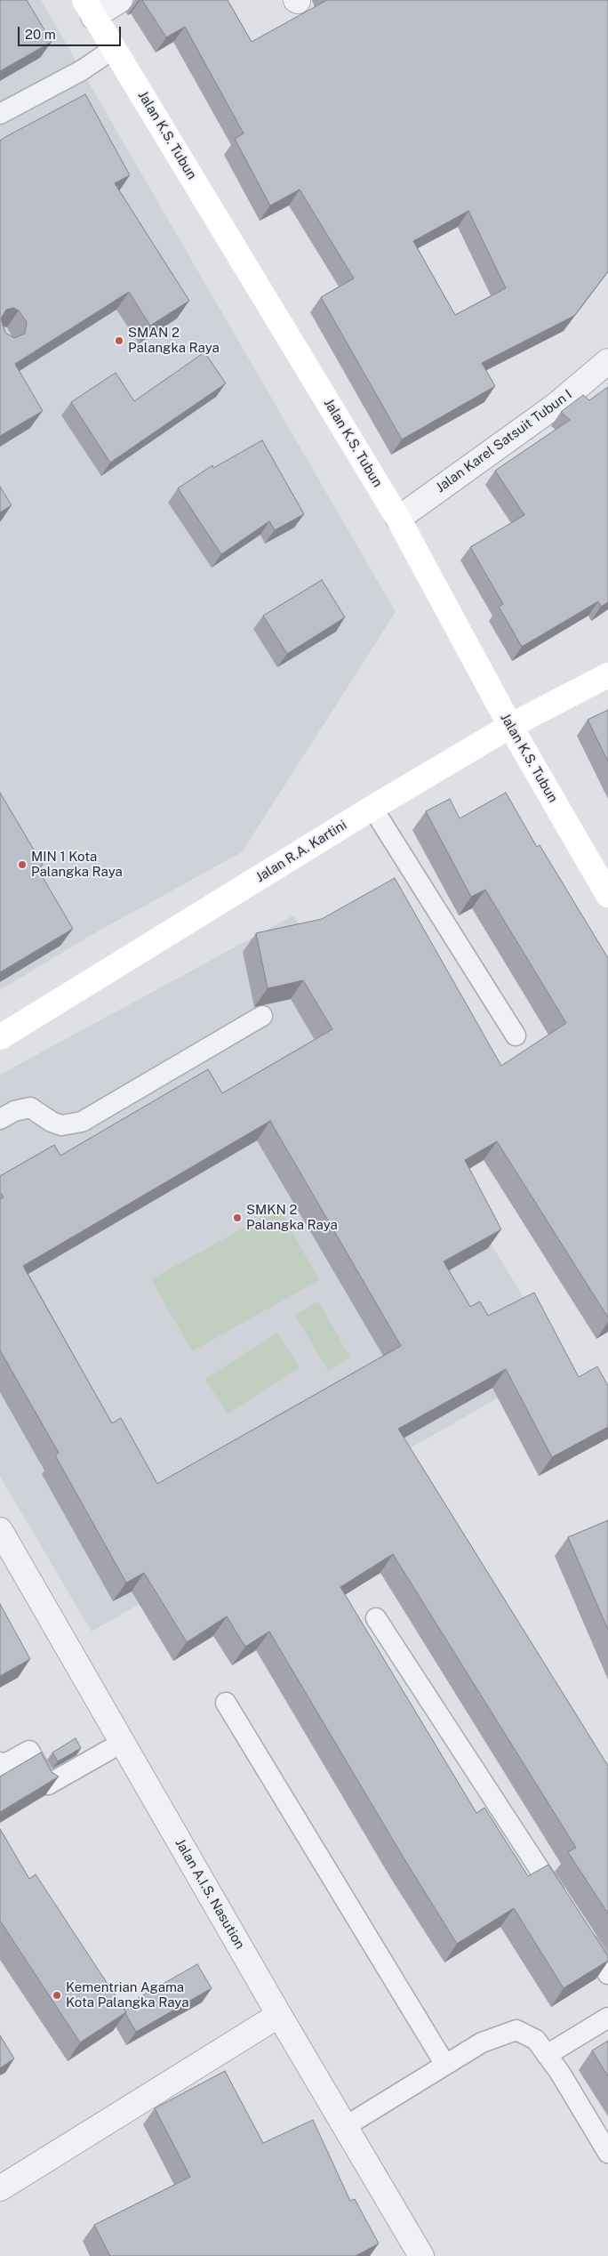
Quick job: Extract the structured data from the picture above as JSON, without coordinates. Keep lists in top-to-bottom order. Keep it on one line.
{"streets":{"street":["Jalan K.S. Tubun","Jalan Karel Satsuit Tubun I","Jalan R.A. Kartini","Jalan A.I.S. Nasution"]},"crossings":[["Jalan K.S. Tubun","Jalan Karel Satsuit Tubun I"],["Jalan K.S. Tubun","Jalan R.A. Kartini"]],"places":["SMAN 2 Palangka Raya","MIN 1 Kota Palangka Raya","SMKN 2 Palangka Raya","Kementrian Agama Kota Palangka Raya"],"scale_bar":"20 m"}
